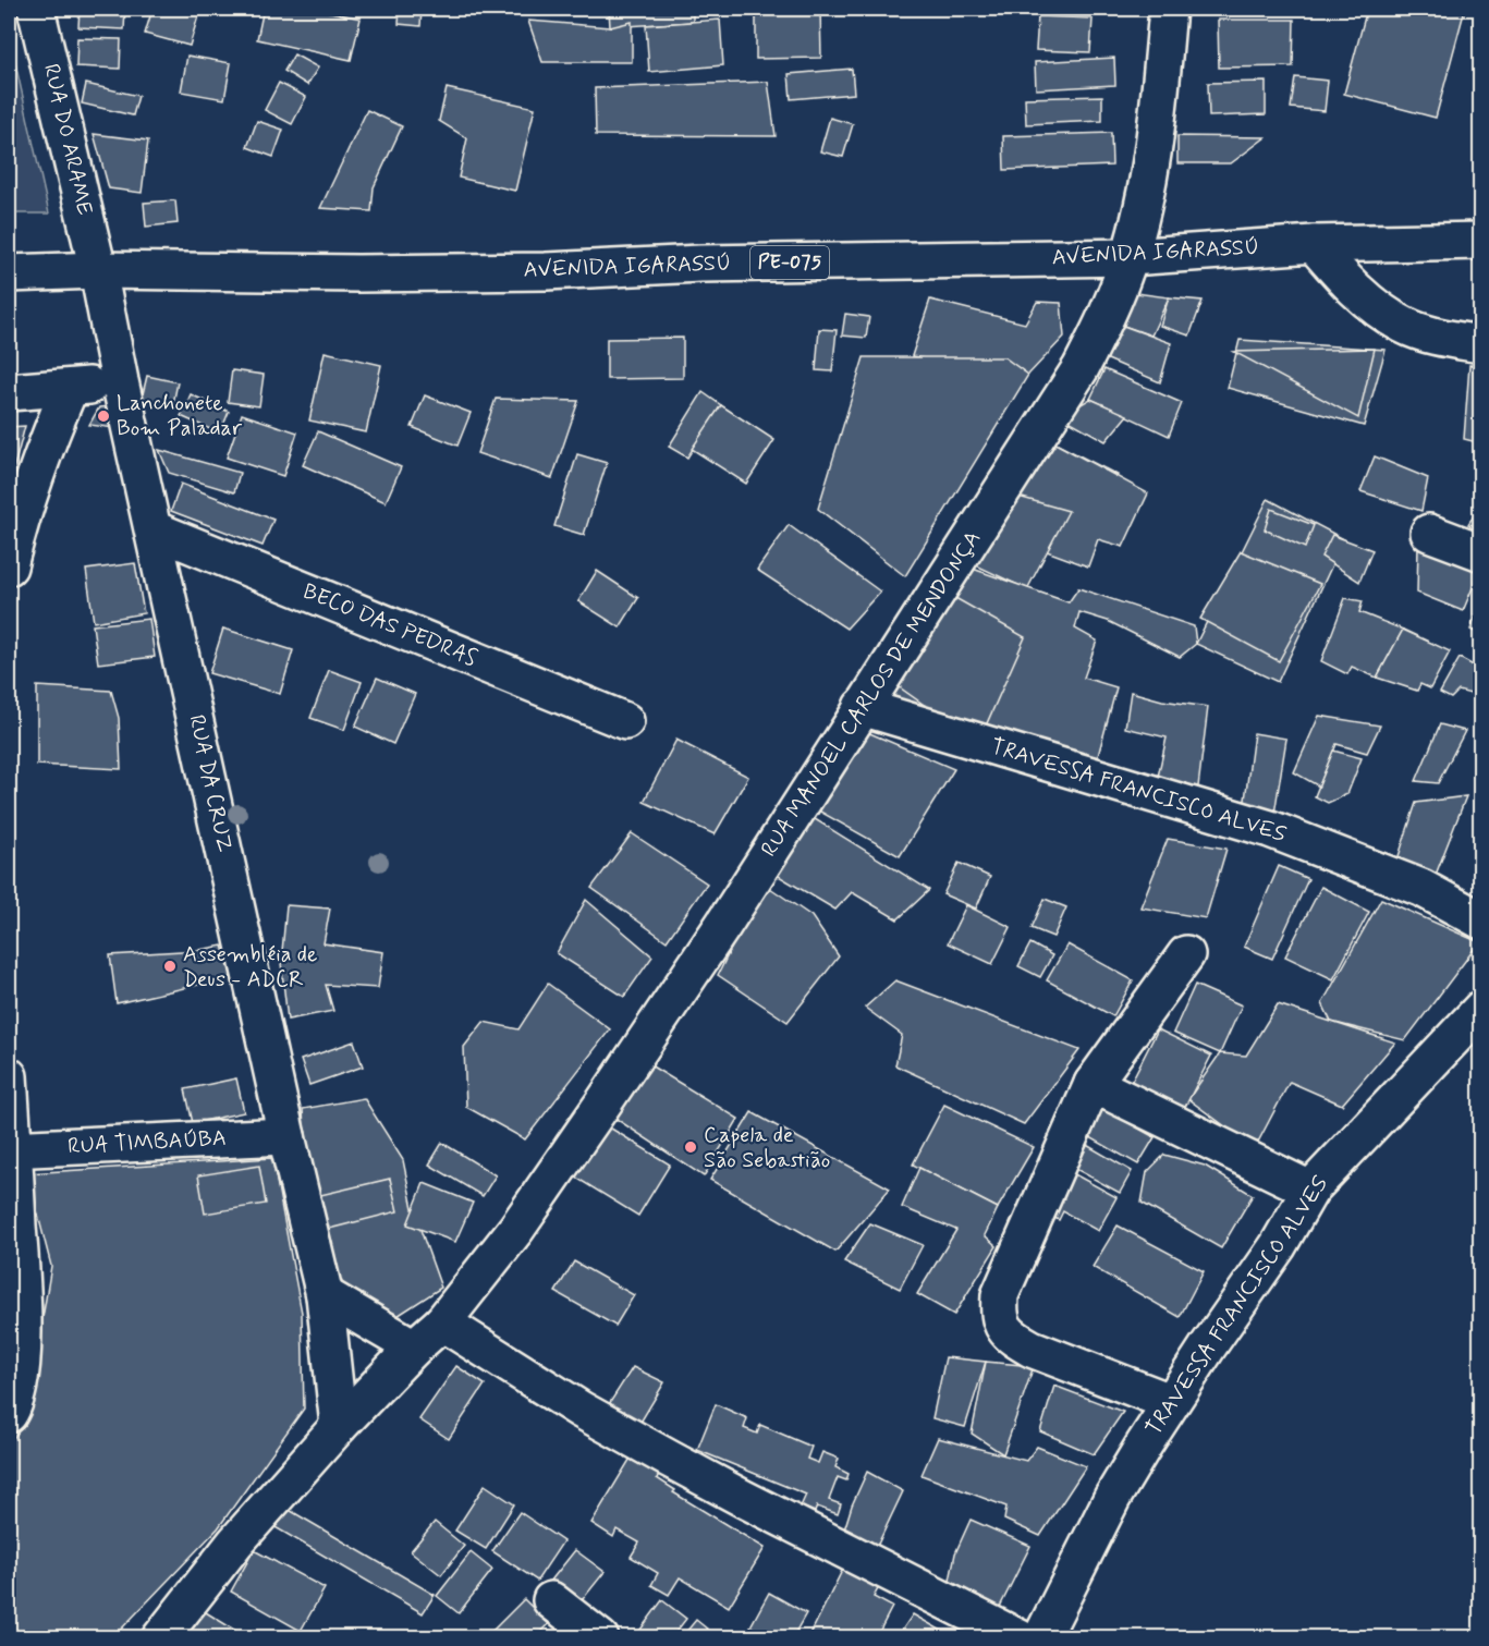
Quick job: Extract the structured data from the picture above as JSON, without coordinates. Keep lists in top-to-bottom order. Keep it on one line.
{"streets":{"street":["RUA DO ARAME","AVENIDA IGARASSÚ","PE-075","BECO DAS PEDRAS","RUA MANOEL CARLOS DE MENDONÇA","RUA DA CRUZ","TRAVESSA FRANCISCO ALVES","RUA TIMBAÚBA"]},"crossings":[["RUA DO ARAME","AVENIDA IGARASSÚ"],["RUA DO ARAME","RUA DA CRUZ"],["AVENIDA IGARASSÚ","RUA MANOEL CARLOS DE MENDONÇA"],["AVENIDA IGARASSÚ","RUA DA CRUZ"],["BECO DAS PEDRAS","RUA DA CRUZ"],["RUA MANOEL CARLOS DE MENDONÇA","RUA DA CRUZ"],["RUA MANOEL CARLOS DE MENDONÇA","TRAVESSA FRANCISCO ALVES"],["RUA DA CRUZ","RUA TIMBAÚBA"]],"places":["Lanchonete Bom Paladar","Assembléia de Deus - ADCR","Capela de São Sebastião"]}
